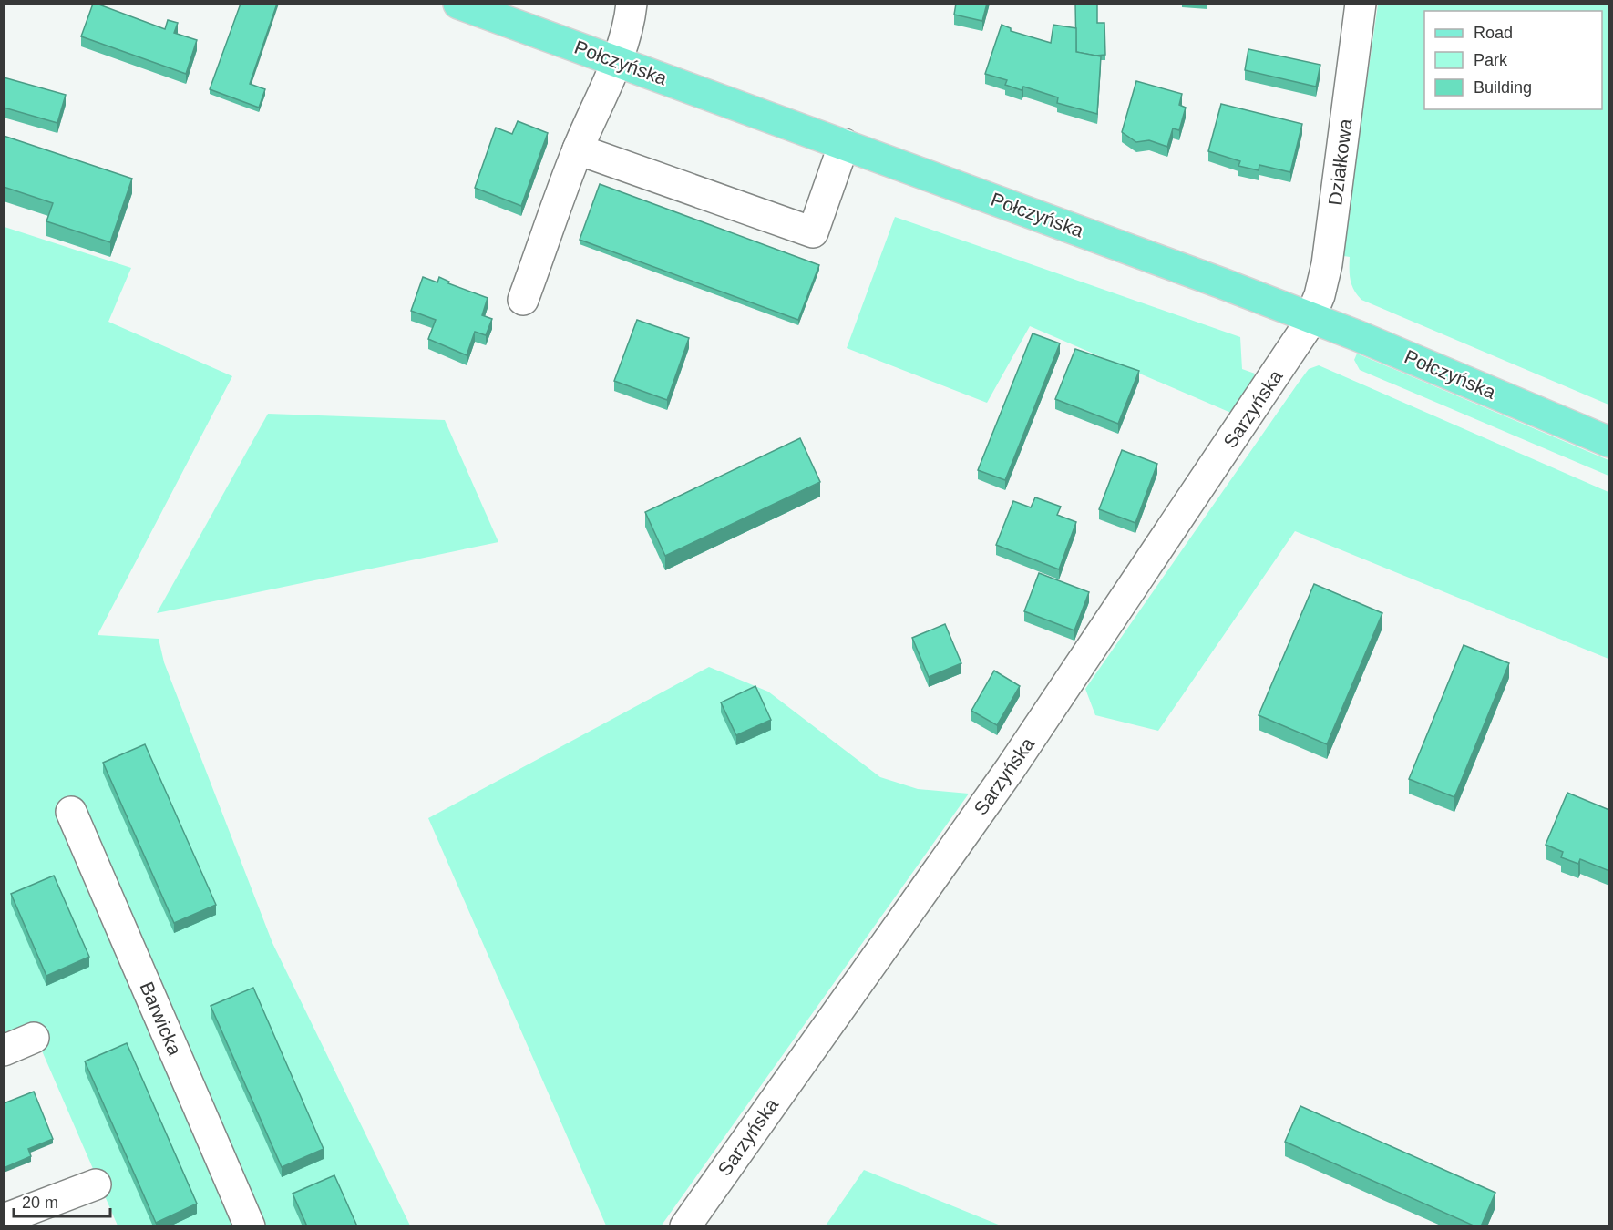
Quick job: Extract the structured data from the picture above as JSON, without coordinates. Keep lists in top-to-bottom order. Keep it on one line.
{"streets":{"main road":["Połczyńska"],"street":["Działkowa","Sarzyńska","Barwicka"]},"crossings":[["Połczyńska","Działkowa"],["Połczyńska","Sarzyńska"],["Działkowa","Sarzyńska"]],"legend":["Road","Park","Building"],"scale_bar":"20 m"}
